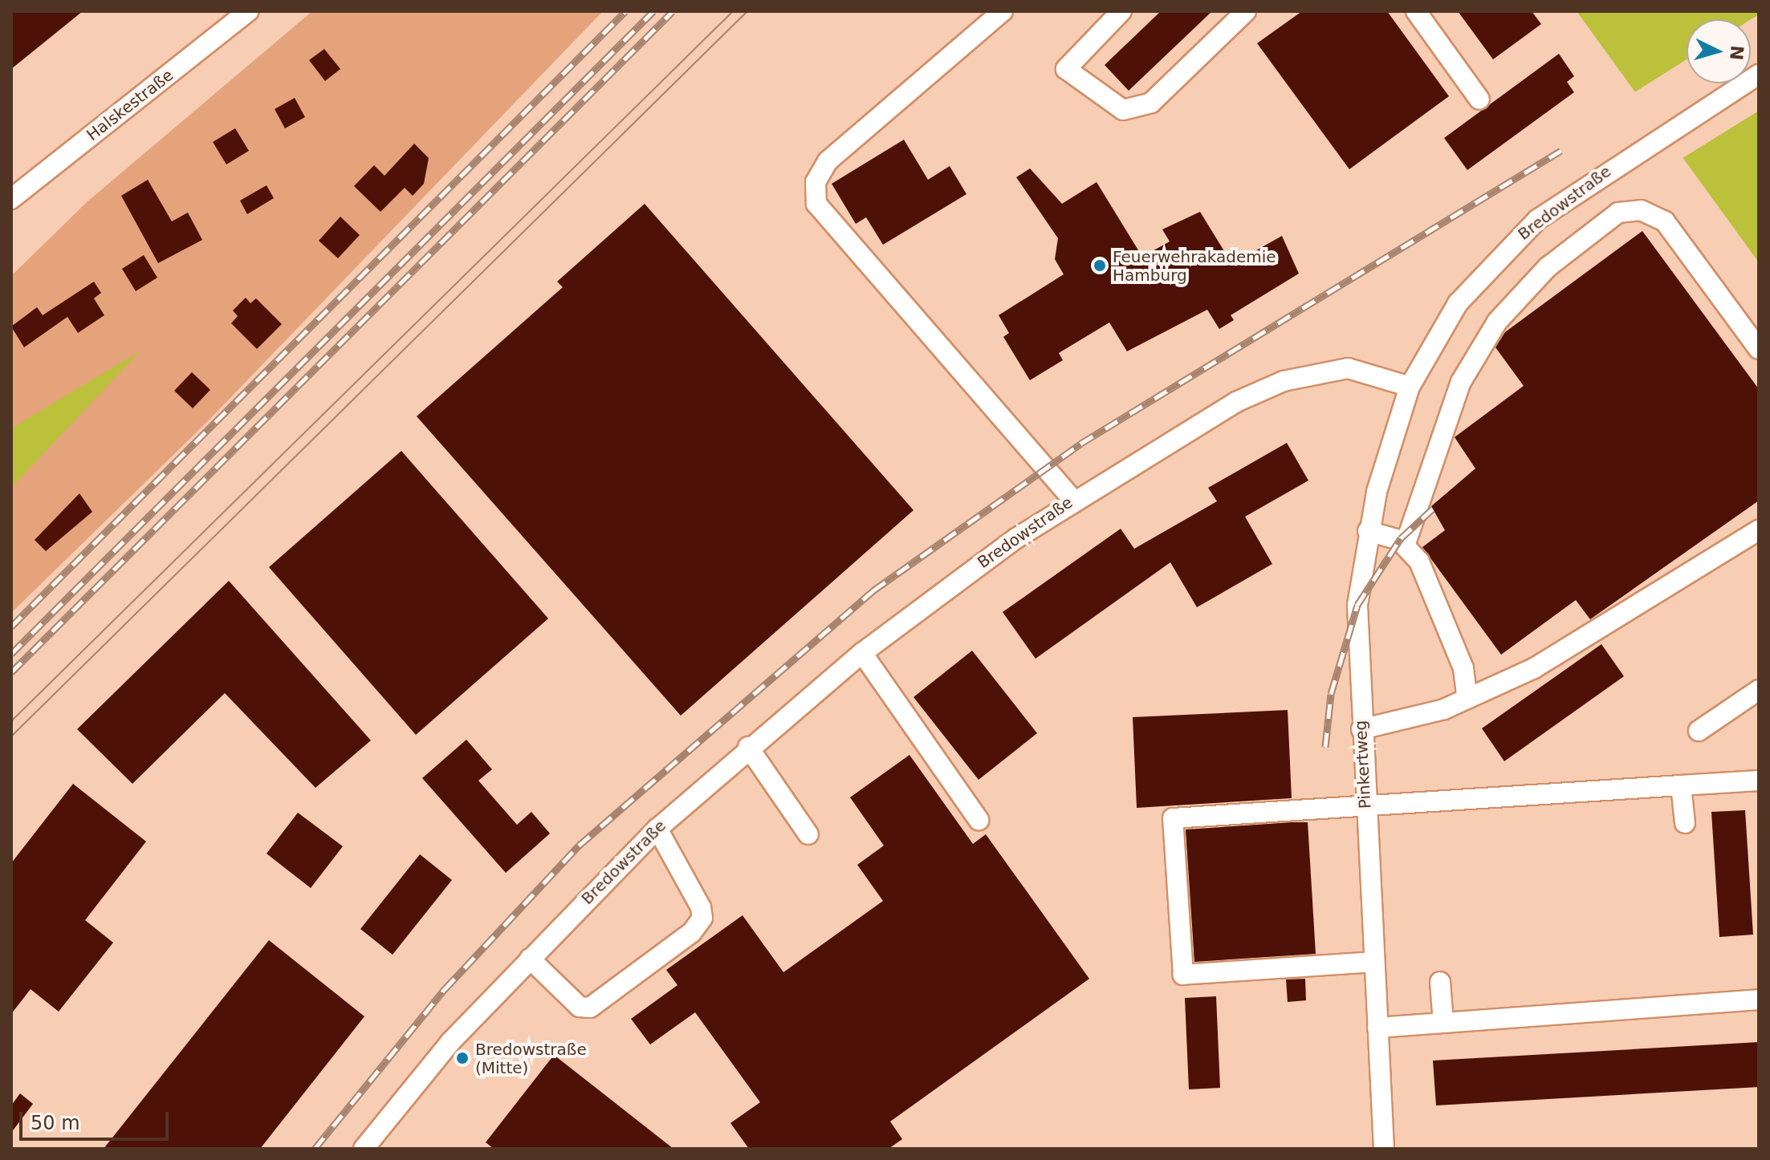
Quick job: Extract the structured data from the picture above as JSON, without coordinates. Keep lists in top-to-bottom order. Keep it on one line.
{"streets":{"street":["Halskestraße","Bredowstraße","Pinkertweg"]},"crossings":[["Bredowstraße","Pinkertweg"]],"places":["Feuerwehrakademie Hamburg","Bredowstraße (Mitte)"],"scale_bar":"50 m","north":"right"}
